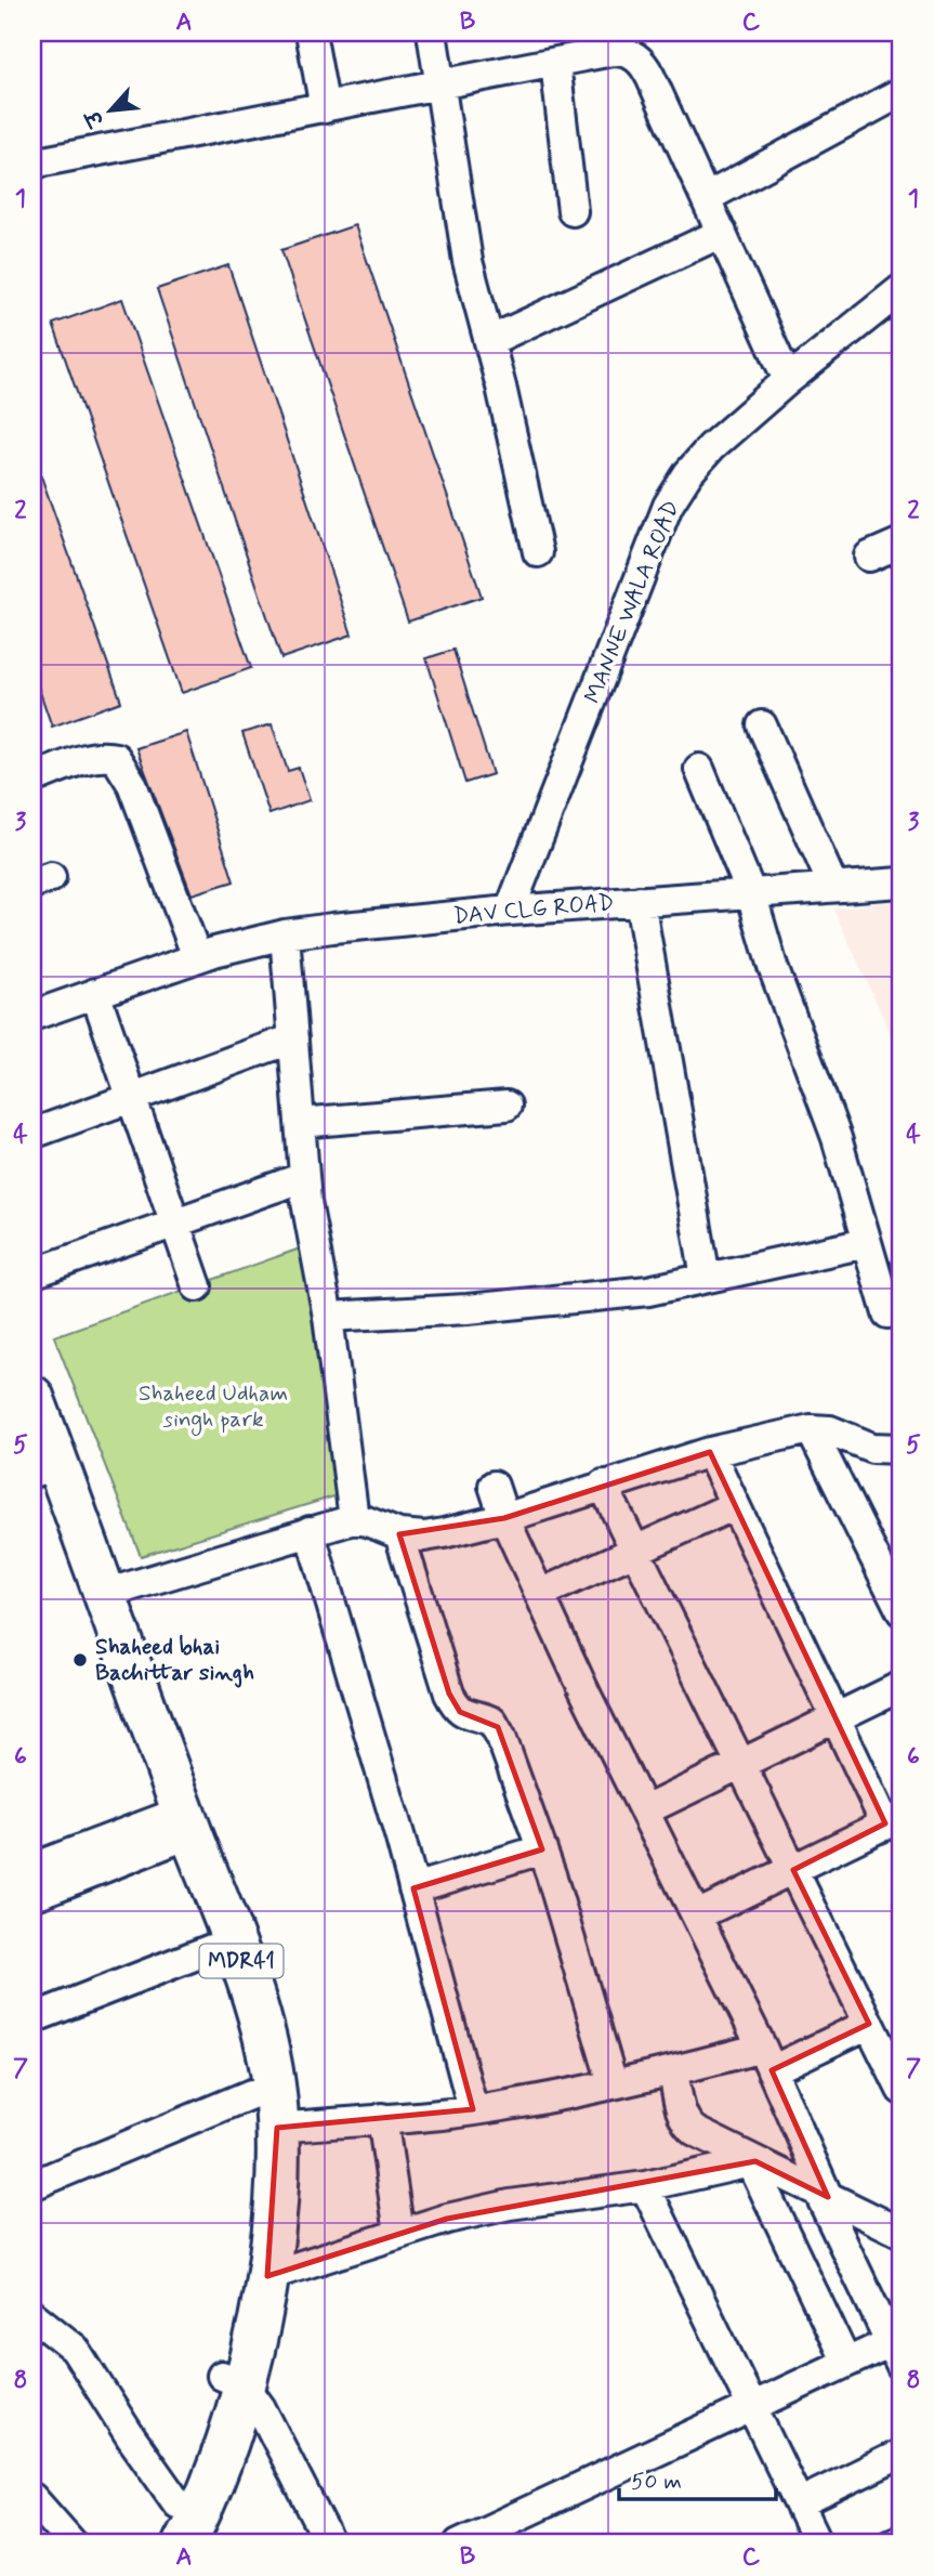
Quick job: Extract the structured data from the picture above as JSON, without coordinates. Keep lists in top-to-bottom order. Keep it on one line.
{"streets":{"highway":["MDR41"],"street":["MANNE WALA ROAD","DAV CLG ROAD"]},"crossings":[["MANNE WALA ROAD","DAV CLG ROAD"]],"parks":["Shaheed Udham singh park"],"places":["Shaheed bhai Bachittar singh"],"scale_bar":"50 m","north":"bottom left","grid":{"columns":["A","B","C"],"rows":["1","2","3","4","5","6","7","8"]}}
